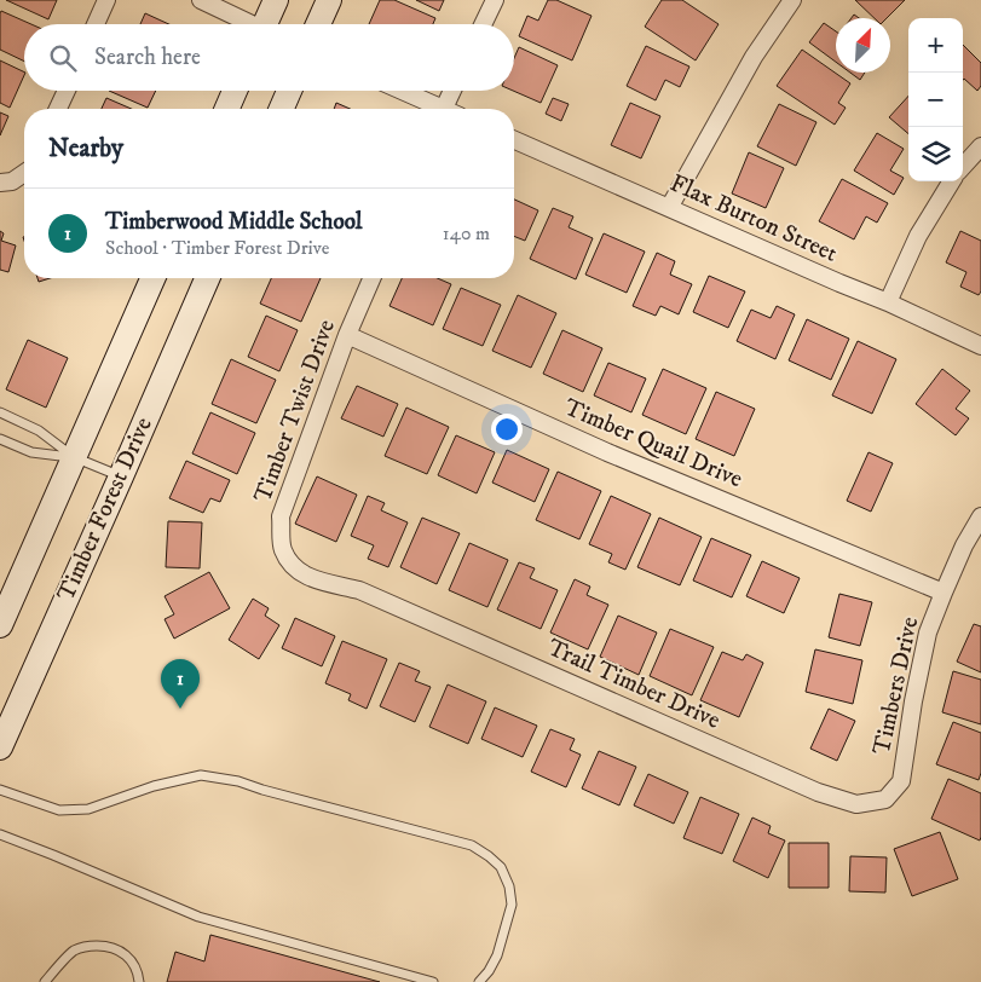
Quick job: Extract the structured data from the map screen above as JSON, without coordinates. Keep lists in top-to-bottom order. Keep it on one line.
{"streets":{"main road":["Timber Forest Drive"],"street":["Flax Burton Street","Timber Twist Drive","Timber Quail Drive","Trail Timber Drive","Timbers Drive"]},"crossings":[["Timber Twist Drive","Timber Quail Drive"],["Timber Twist Drive","Trail Timber Drive"],["Timber Quail Drive","Timbers Drive"],["Trail Timber Drive","Timbers Drive"]],"north":"top right","page":{"map_buttons":["+","−"],"search":"Search here","heading":"Nearby","list":[{"mark":"1","name":"Timberwood Middle School","note":"School · Timber Forest Drive","value":"140 m"}],"pins":"1"}}
